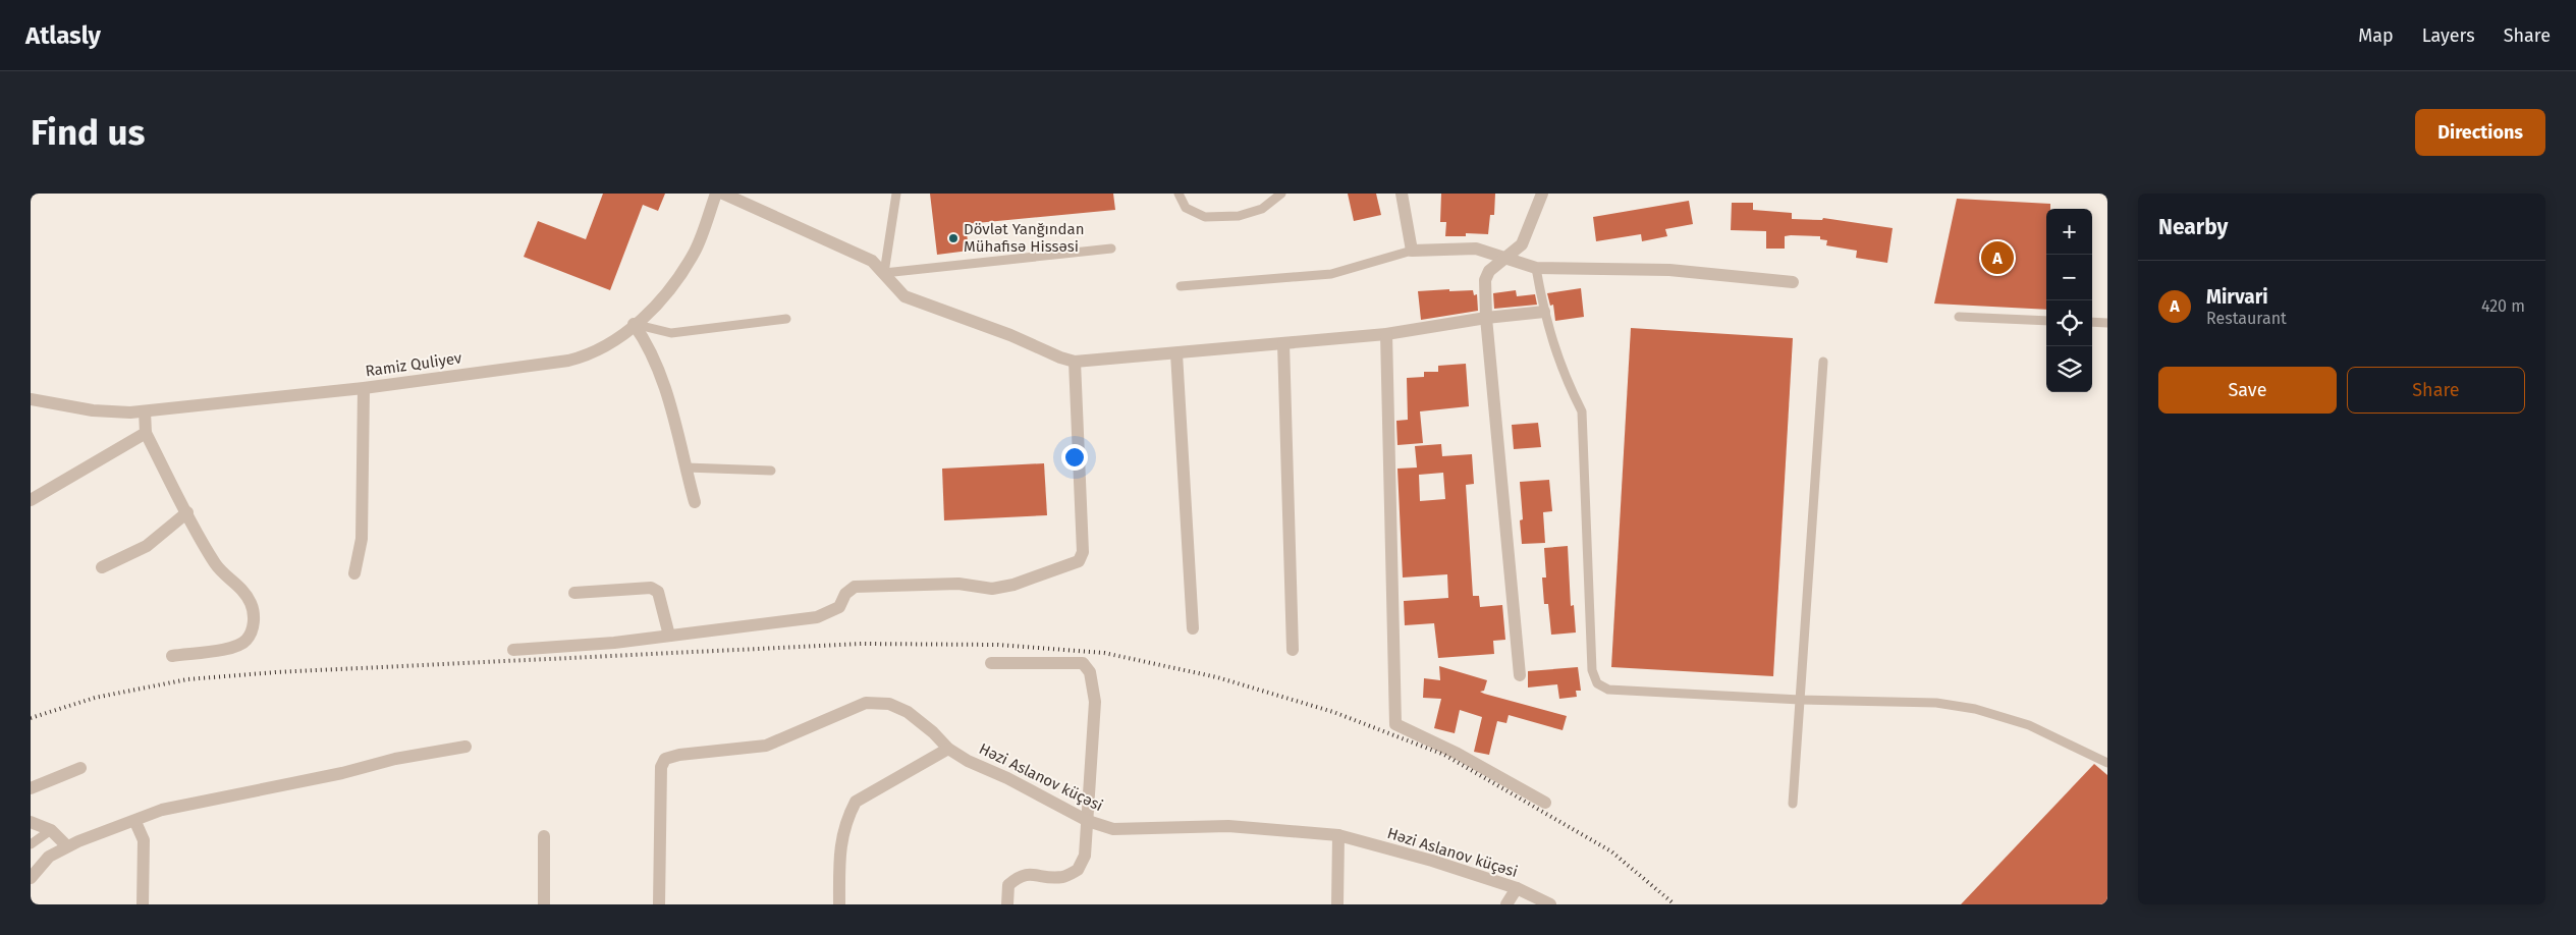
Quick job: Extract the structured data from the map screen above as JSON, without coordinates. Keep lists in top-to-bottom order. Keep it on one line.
{"streets":{"street":["Ramiz Quliyev","Həzi Aslanov küçəsi"]},"places":["Dövlət Yanğından Mühafisə Hissəsi"],"page":{"header":"Atlasly","nav":["Map","Layers","Share"],"buttons":["Directions",["Save","Share"]],"title":"Find us","heading":"Nearby","map_buttons":["+","−"],"pins":"A","list":[{"mark":"A","name":"Mirvari","note":"Restaurant","value":"420 m"}]}}
